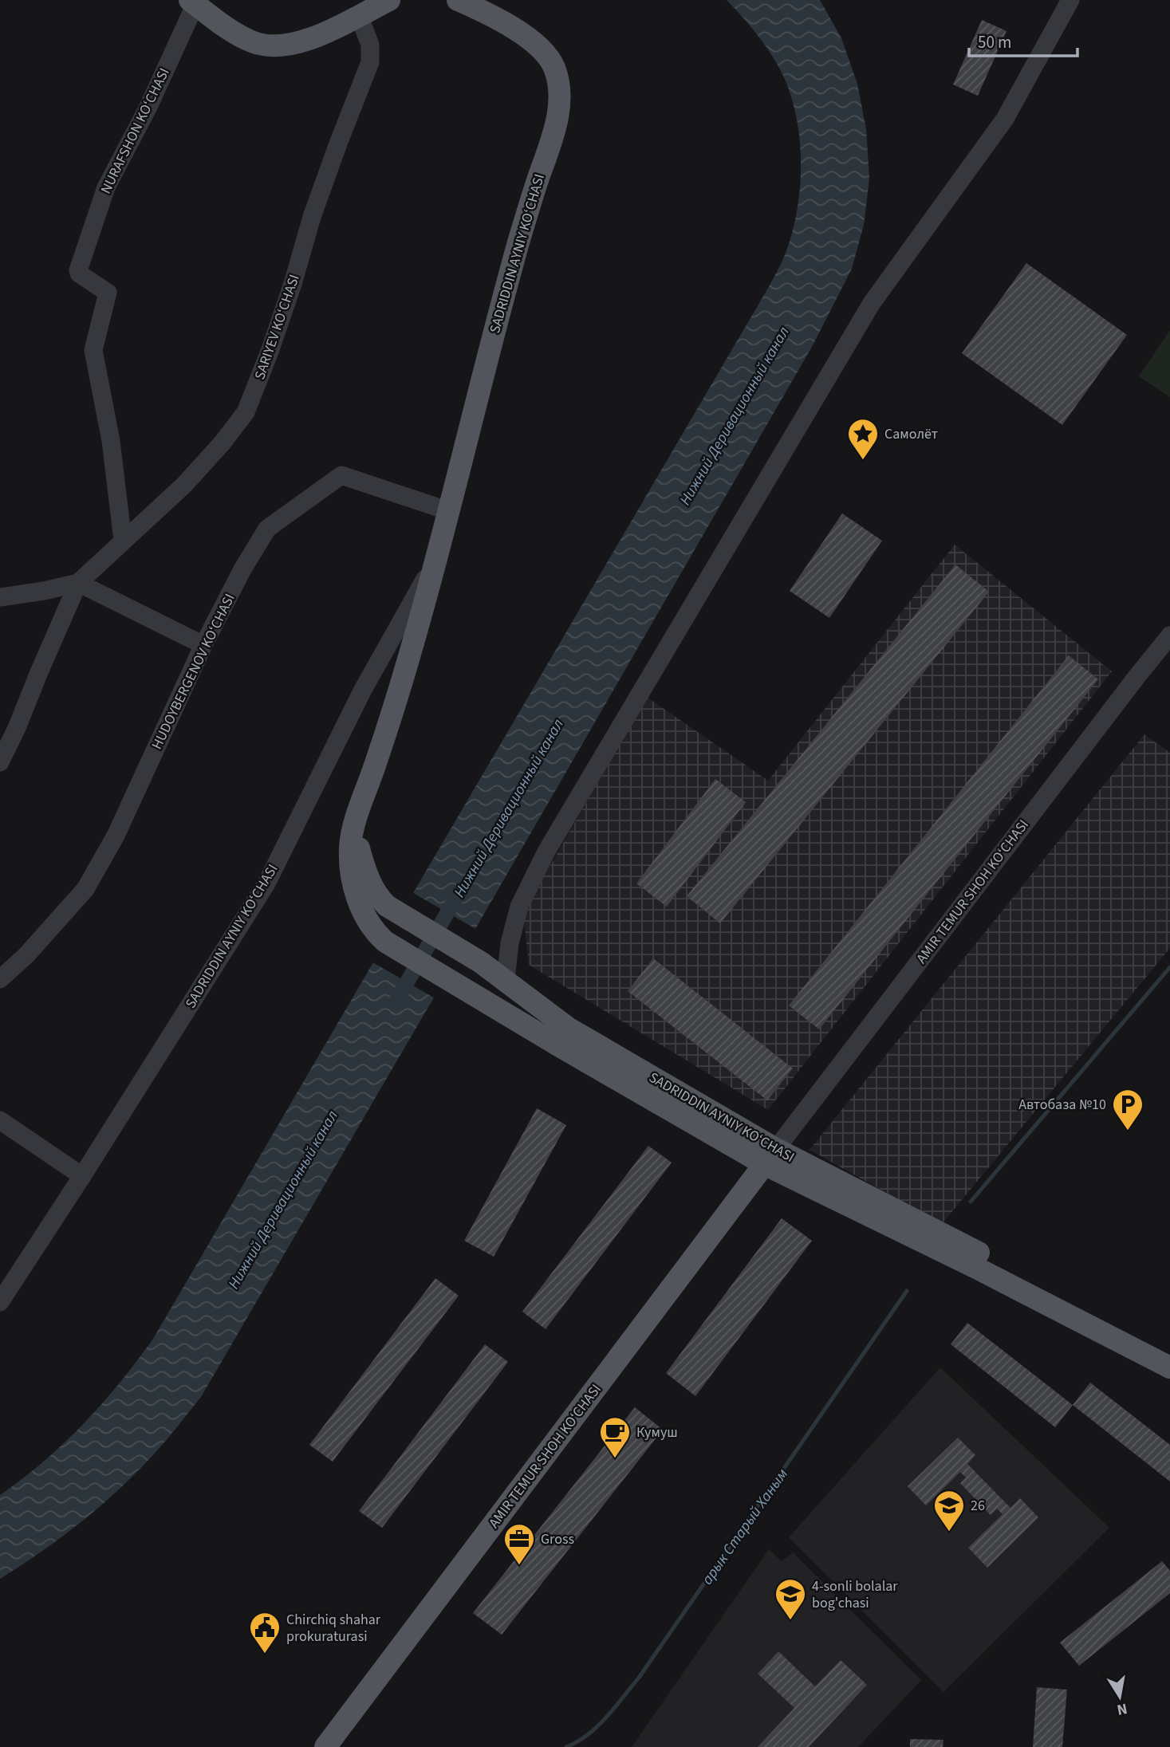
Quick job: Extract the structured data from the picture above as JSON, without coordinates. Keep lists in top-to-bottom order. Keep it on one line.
{"streets":{"main road":["SADRIDDIN AYNIY KO‘CHASI","AMIR TEMUR SHOH KO‘CHASI"],"street":["NURAFSHON KO‘CHASI","SARIYEV KO‘CHASI","HUDOYBERGENOV KO‘CHASI"]},"crossings":[["NURAFSHON KO‘CHASI","SARIYEV KO‘CHASI"],["SADRIDDIN AYNIY KO‘CHASI","HUDOYBERGENOV KO‘CHASI"],["SADRIDDIN AYNIY KO‘CHASI","AMIR TEMUR SHOH KO‘CHASI"]],"water":["Нижний Деривационный канал","арык Старый Ханым"],"places":{"place":["Самолёт"],"parking":["Автобаза №10"],"cafe":["Кумуш"],"school or university":["26","4-sonli bolalar bog'chasi"],"office":["Gross"],"public building":["Chirchiq shahar prokuraturasi"]},"scale_bar":"50 m","north":"bottom"}
